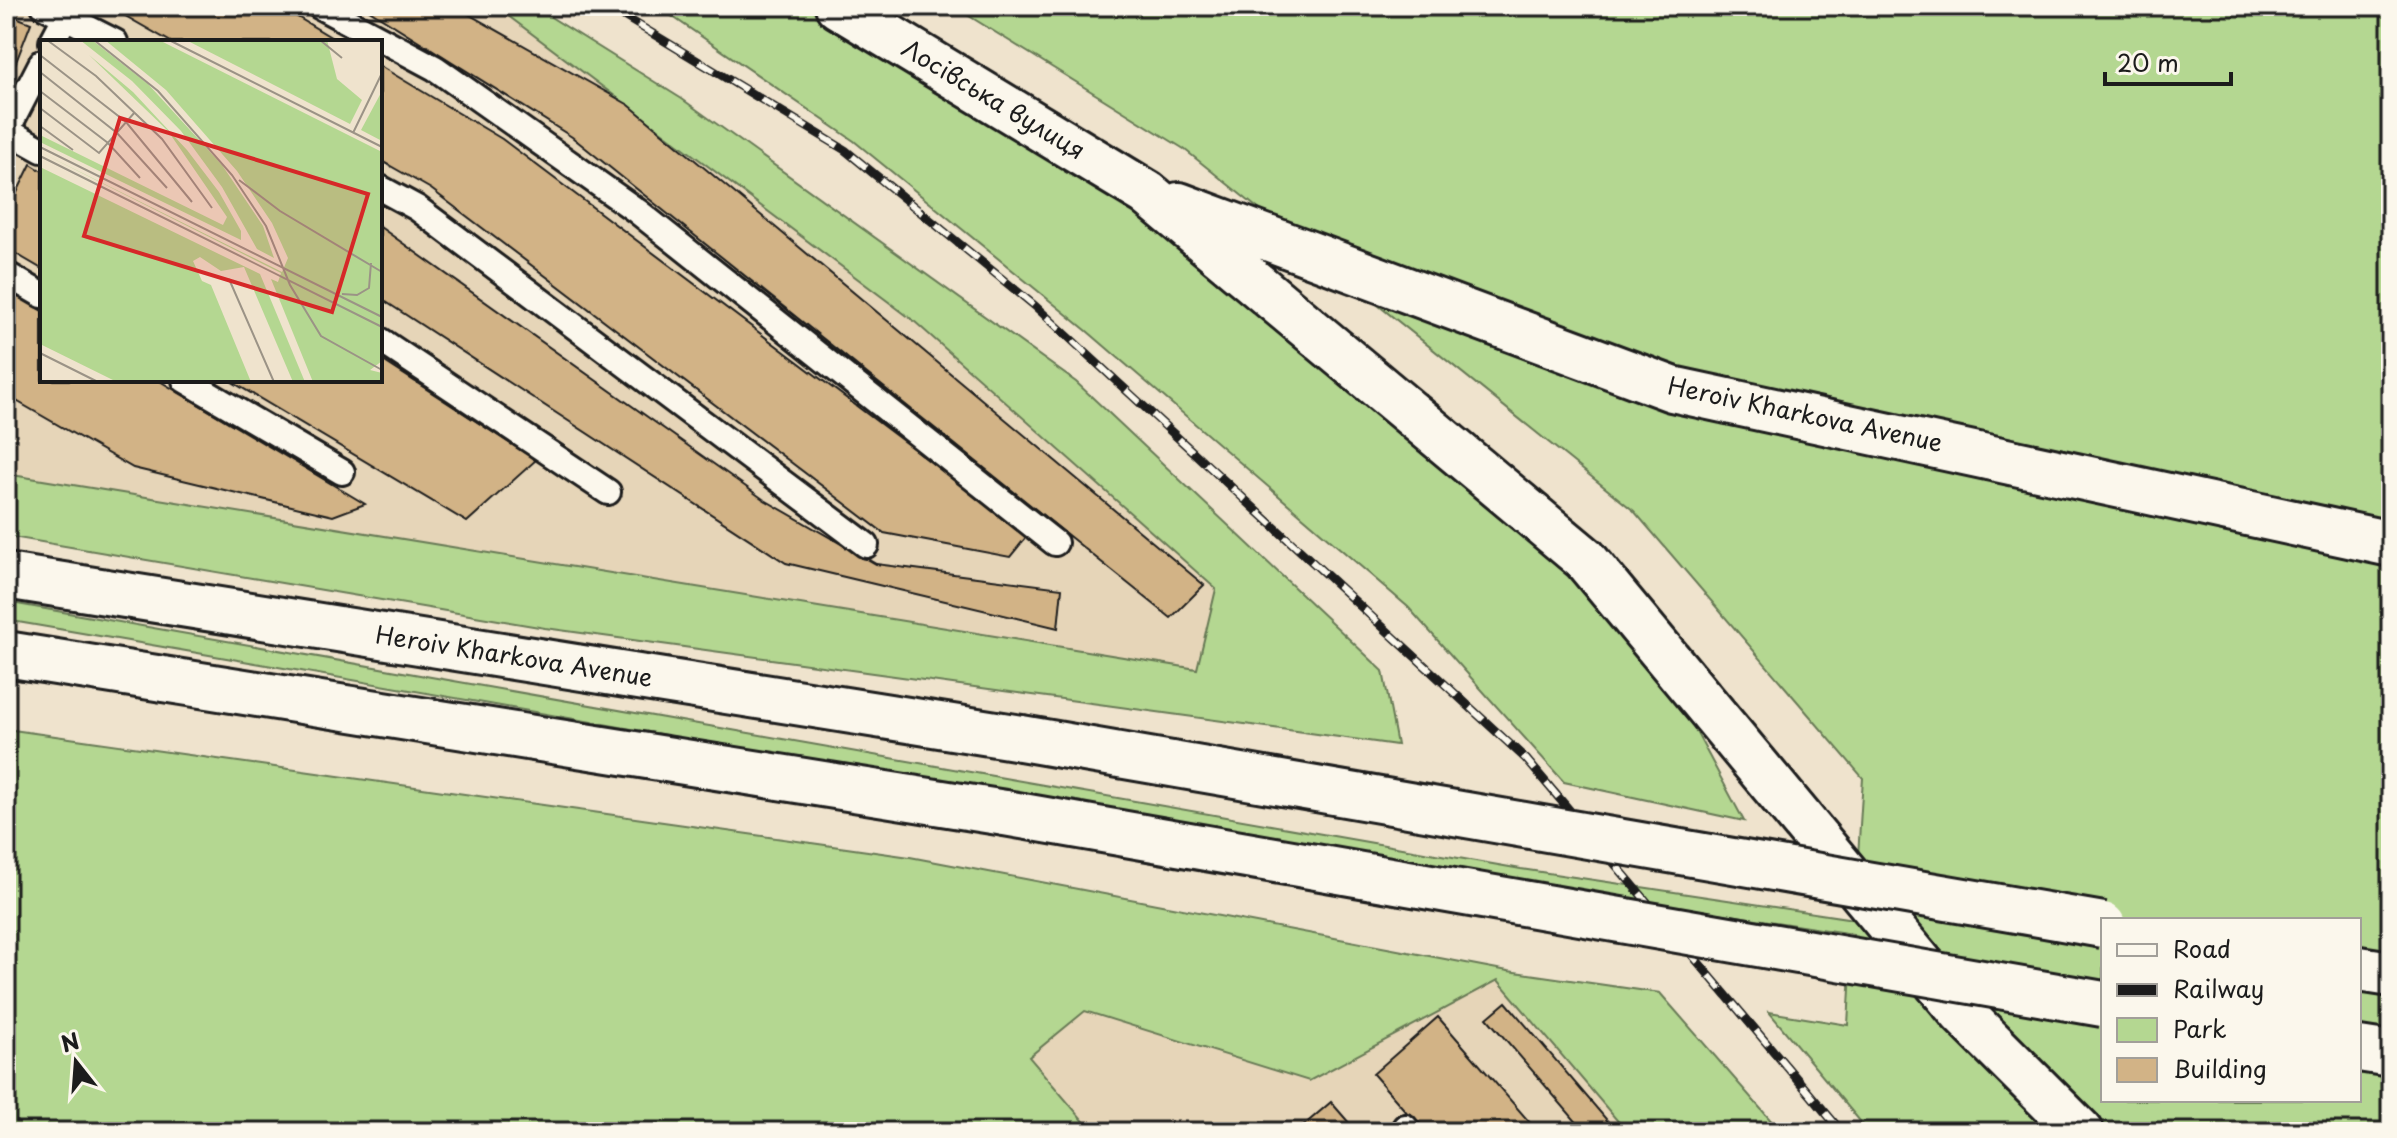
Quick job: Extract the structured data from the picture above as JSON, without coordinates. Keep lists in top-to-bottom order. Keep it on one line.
{"streets":{"main road":["Лосівська вулиця","Heroiv Kharkova Avenue"]},"crossings":[["Лосівська вулиця","Heroiv Kharkova Avenue"]],"legend":["Road","Railway","Park","Building"],"scale_bar":"20 m","north":"top"}
